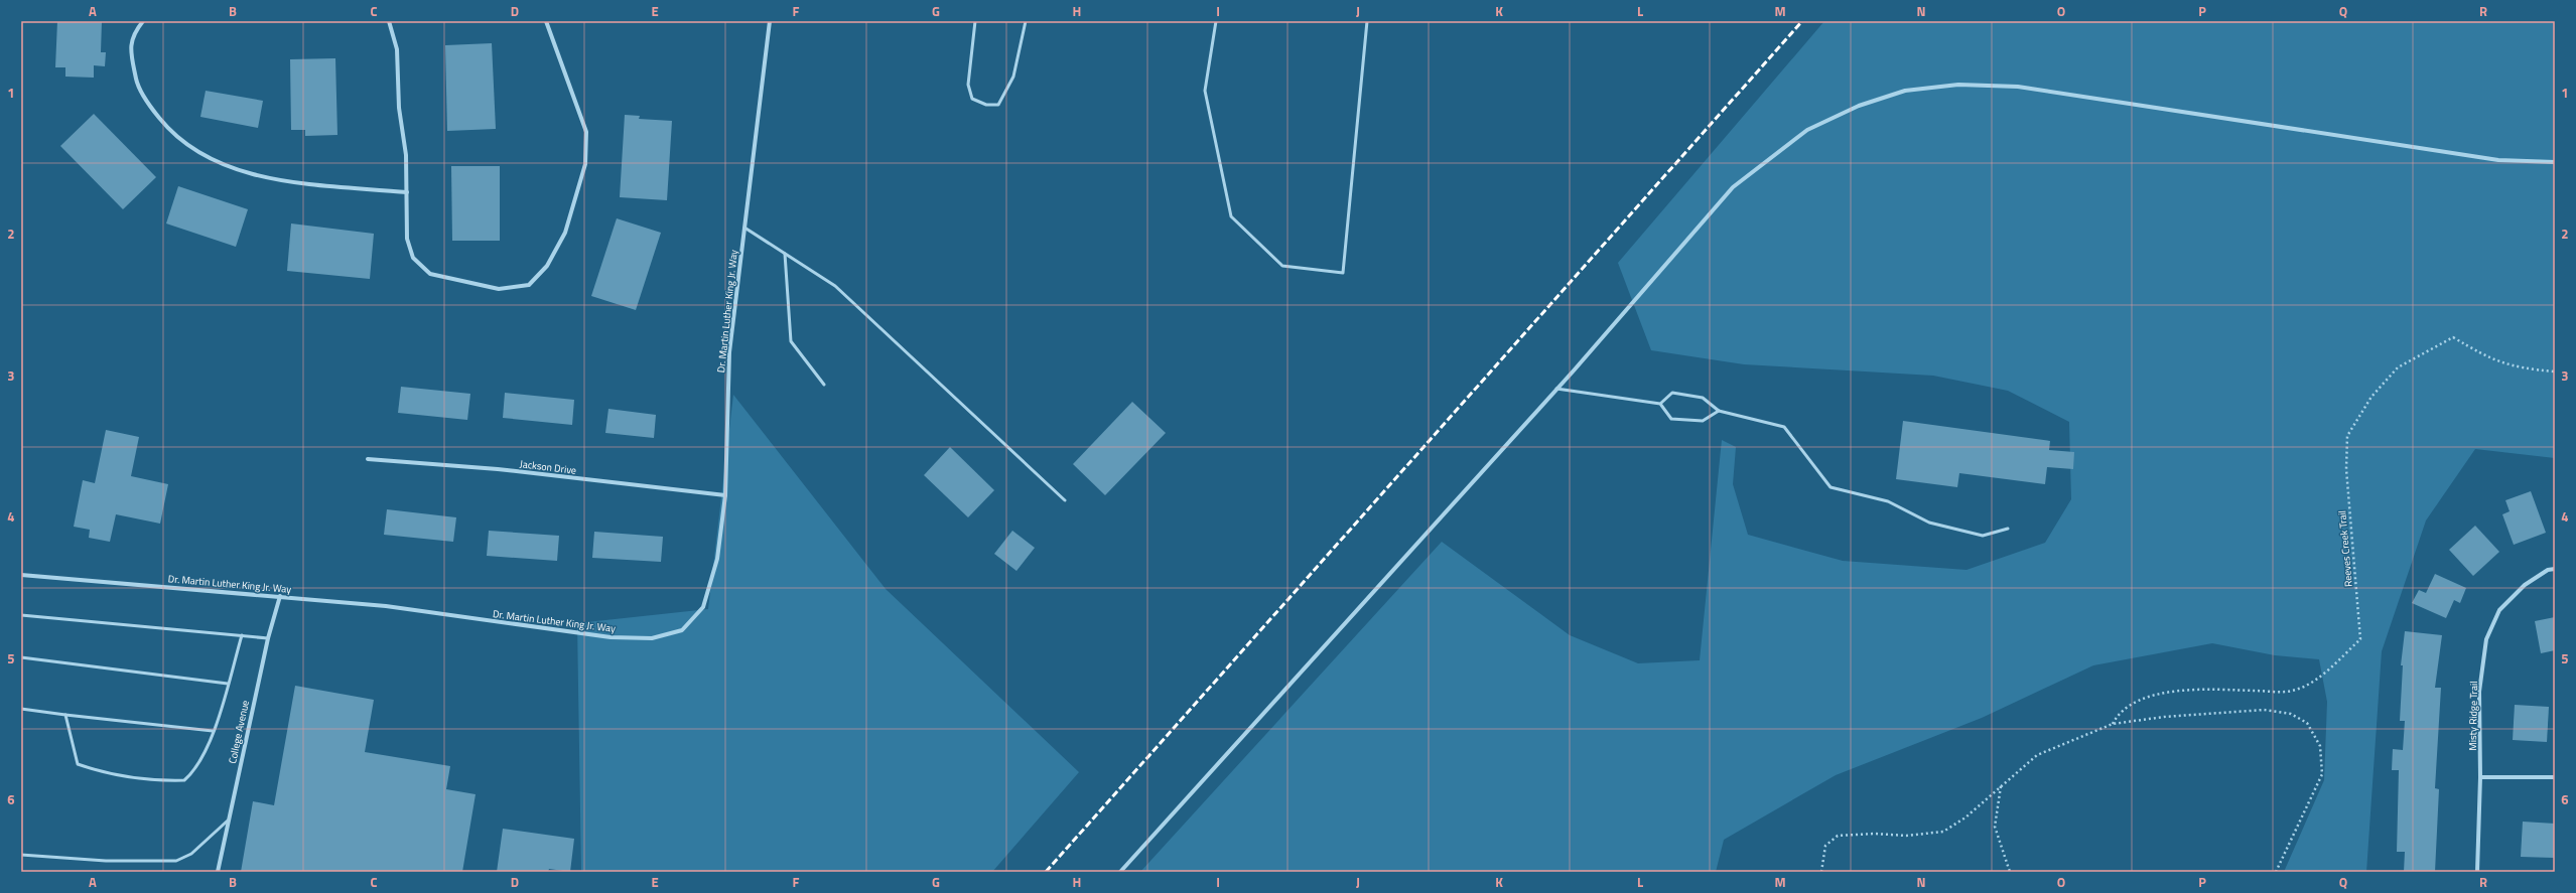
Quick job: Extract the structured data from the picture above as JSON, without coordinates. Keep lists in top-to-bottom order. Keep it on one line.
{"streets":{"street":["Dr. Martin Luther King Jr. Way","Jackson Drive","Misty Ridge Trail","College Avenue"],"path":["Reeves Creek Trail"]},"crossings":[["Dr. Martin Luther King Jr. Way","Jackson Drive"],["Dr. Martin Luther King Jr. Way","College Avenue"]],"grid":{"columns":["A","B","C","D","E","F","G","H","I","J","K","L","M","N","O","P","Q","R"],"rows":["1","2","3","4","5","6"]}}
